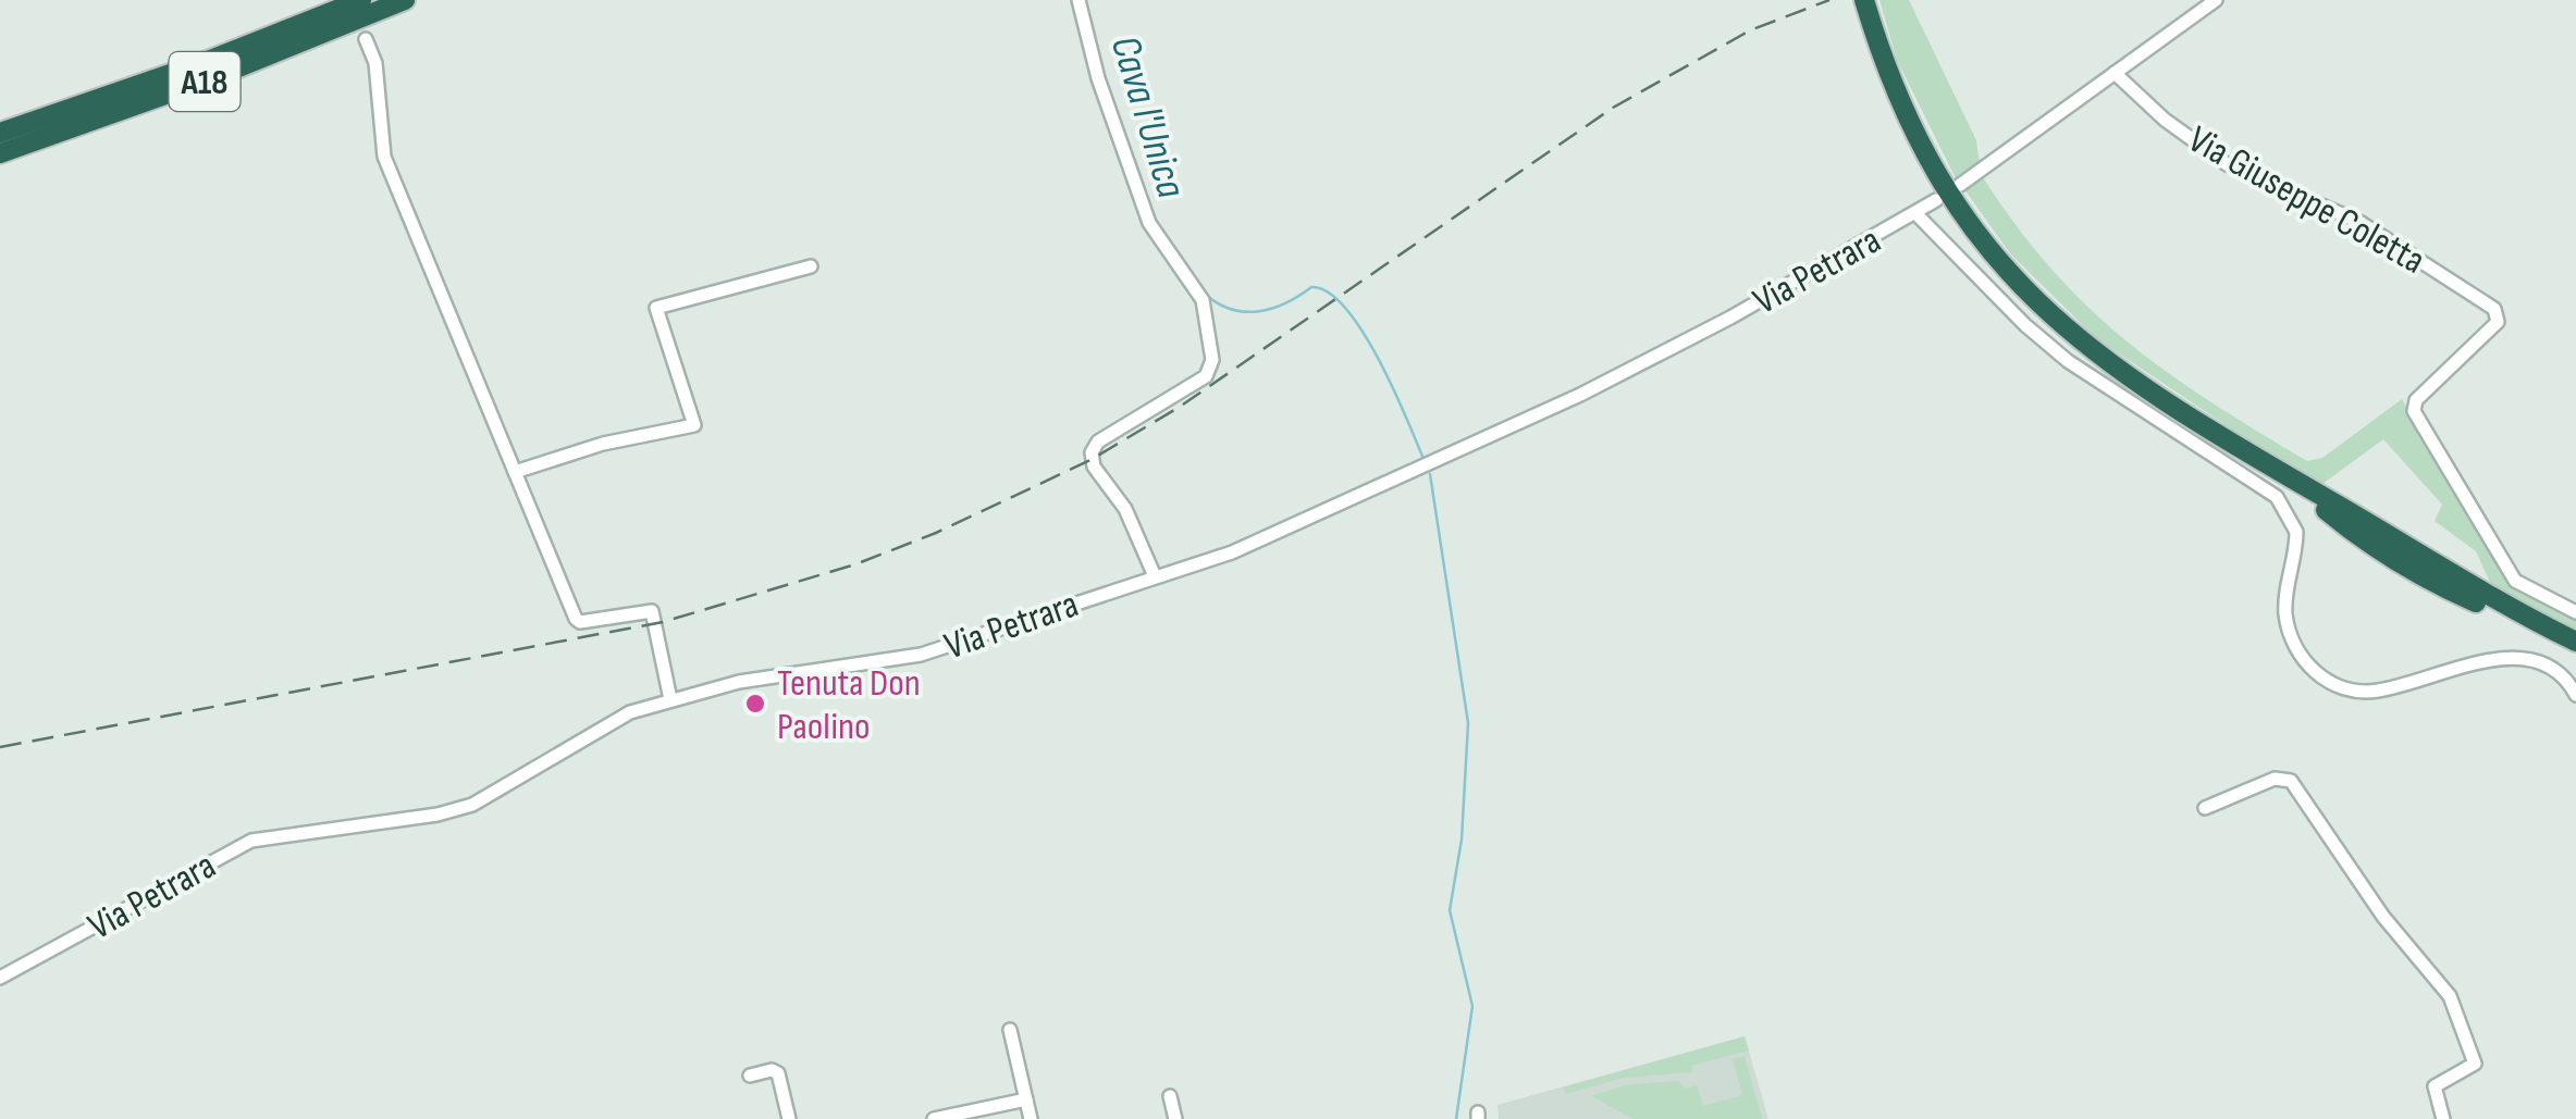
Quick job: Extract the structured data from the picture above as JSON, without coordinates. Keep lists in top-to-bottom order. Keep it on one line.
{"streets":{"highway":["A18"],"street":["Via Giuseppe Coletta","Via Petrara"]},"water":["Cava l'Unica"],"places":["Tenuta Don Paolino"]}
